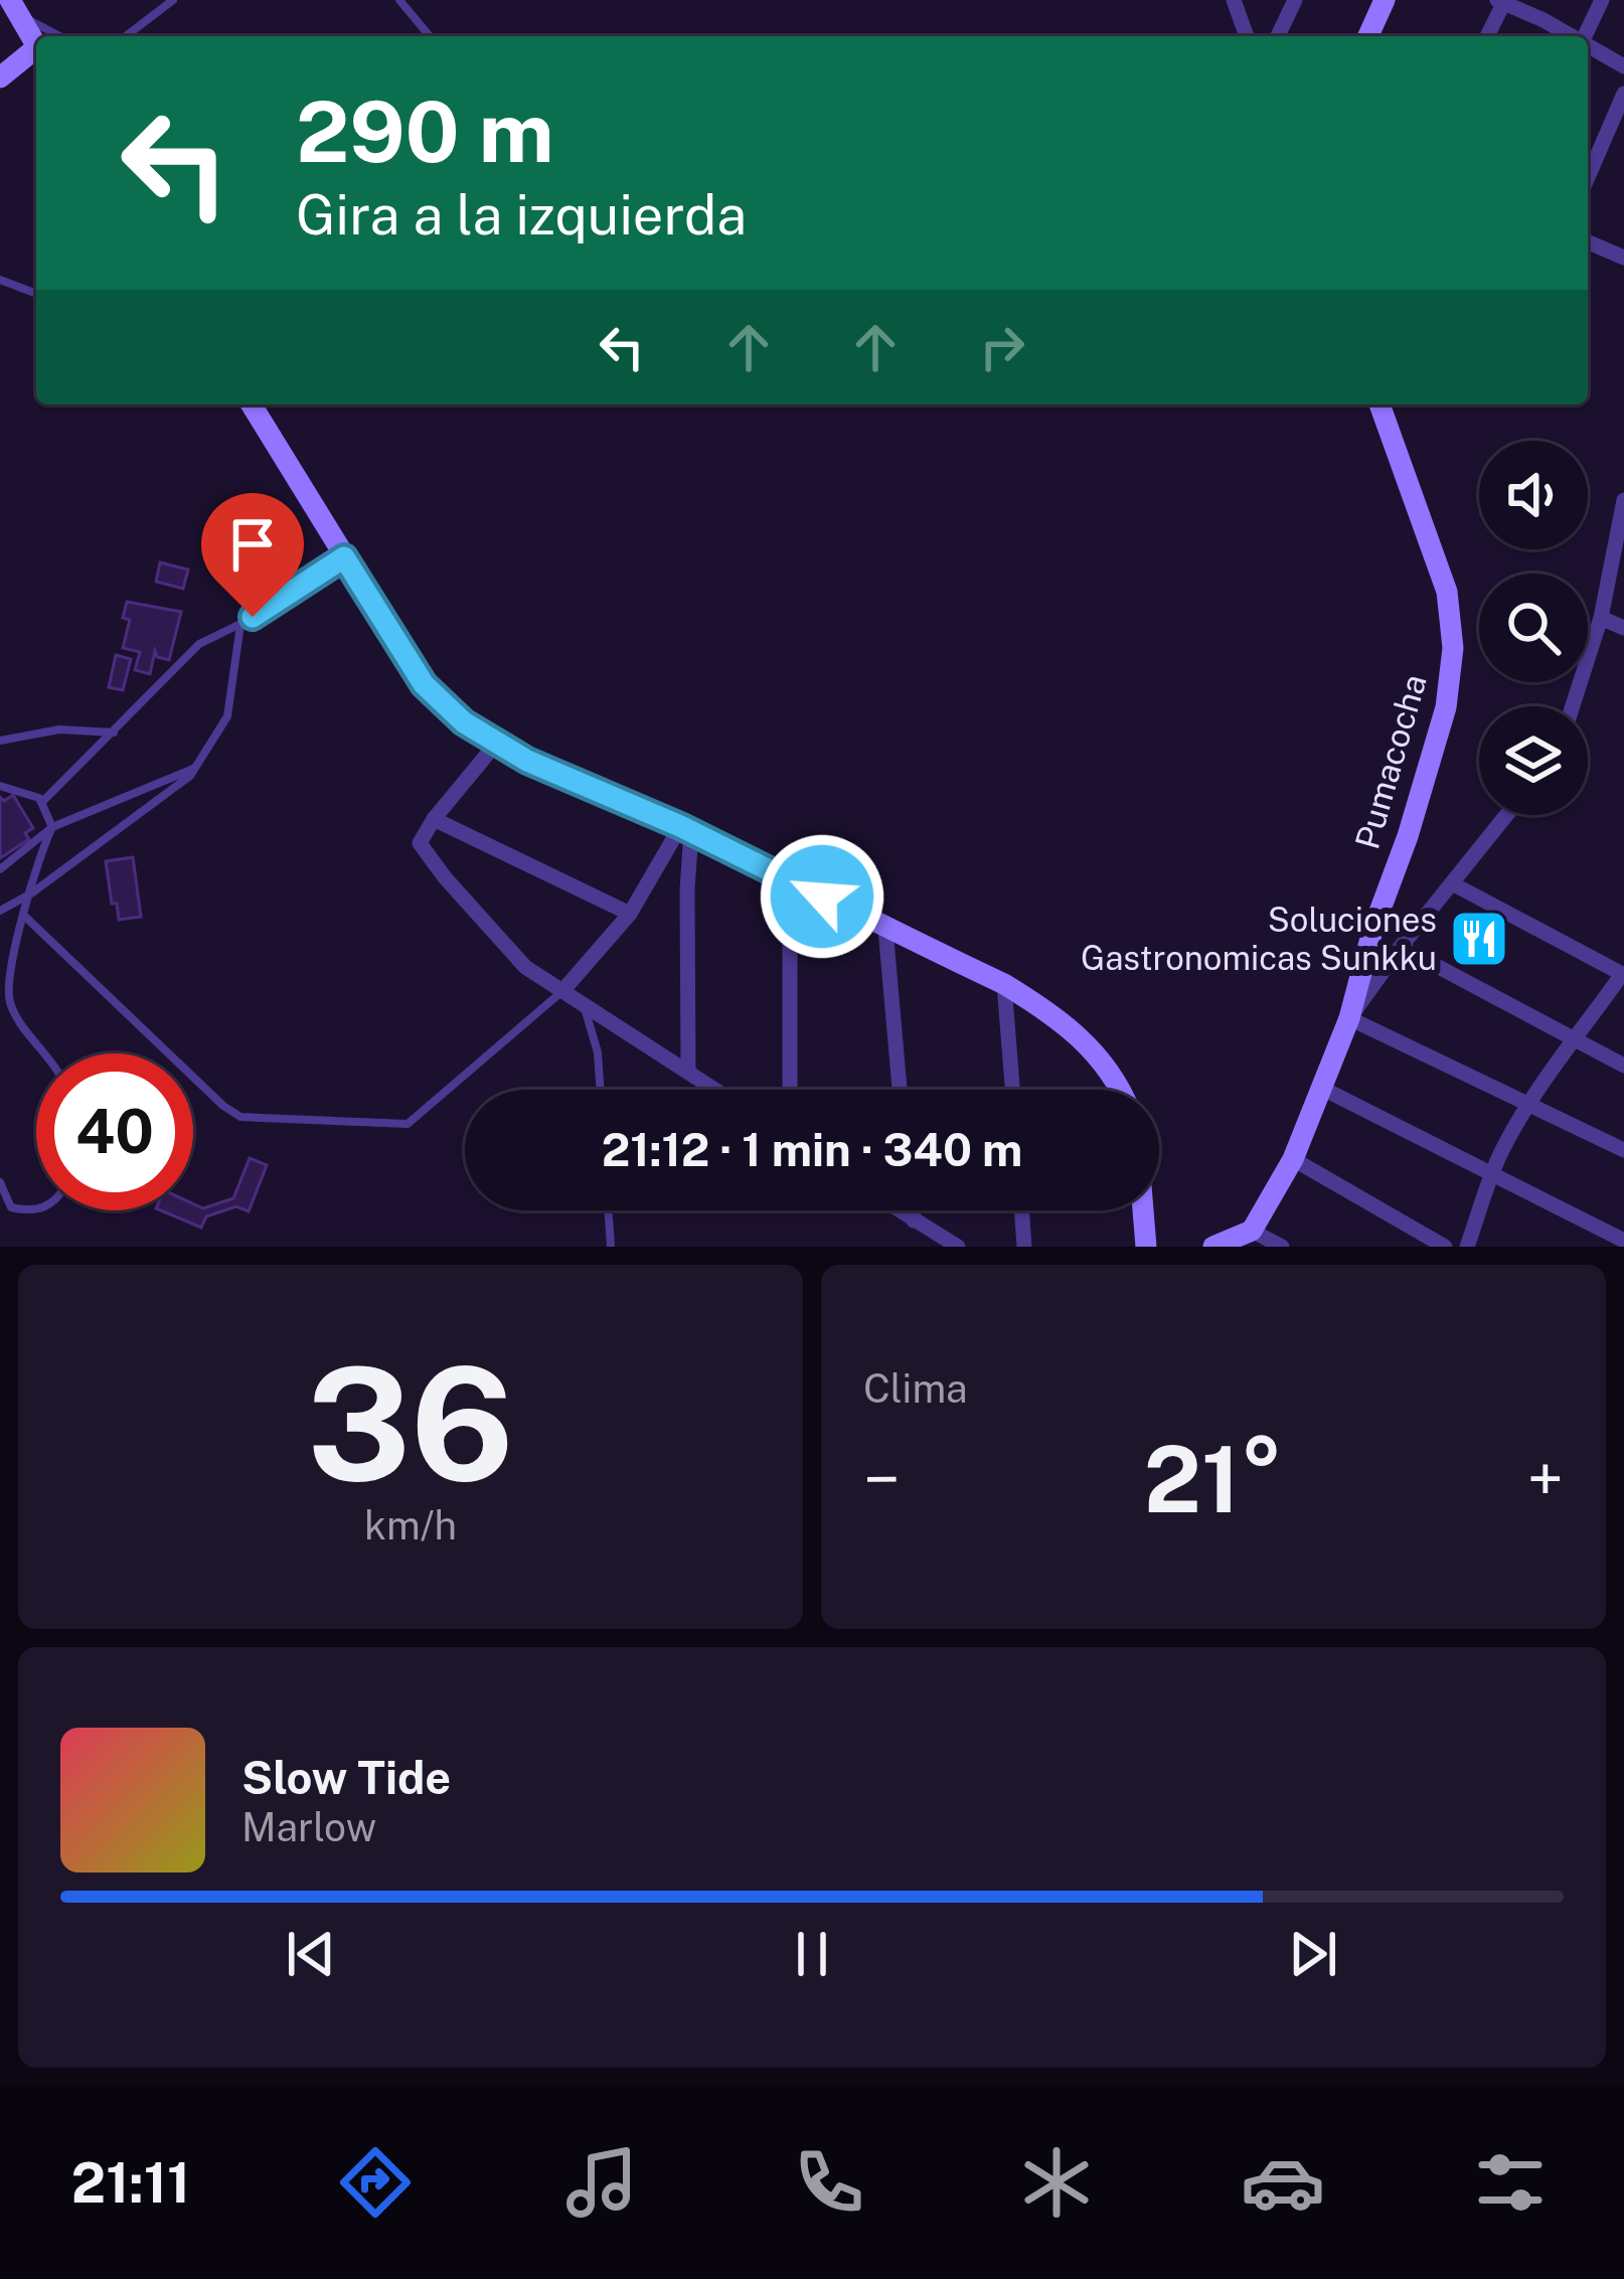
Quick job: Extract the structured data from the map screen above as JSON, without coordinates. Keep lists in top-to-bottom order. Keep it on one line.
{"streets":{"street":["Pumacocha"]},"places":{"restaurant":["Soluciones Gastronomicas Sunkku"]},"page":{"turn":["290 m","Gira a la izquierda"],"limit":"40","trip":"21:12 · 1 min · 340 m","tile":[["36","km/h"],"Clima"],"heat":["−","21°","+"],"song":["Slow Tide","Marlow"],"tabs":"21:11"}}
